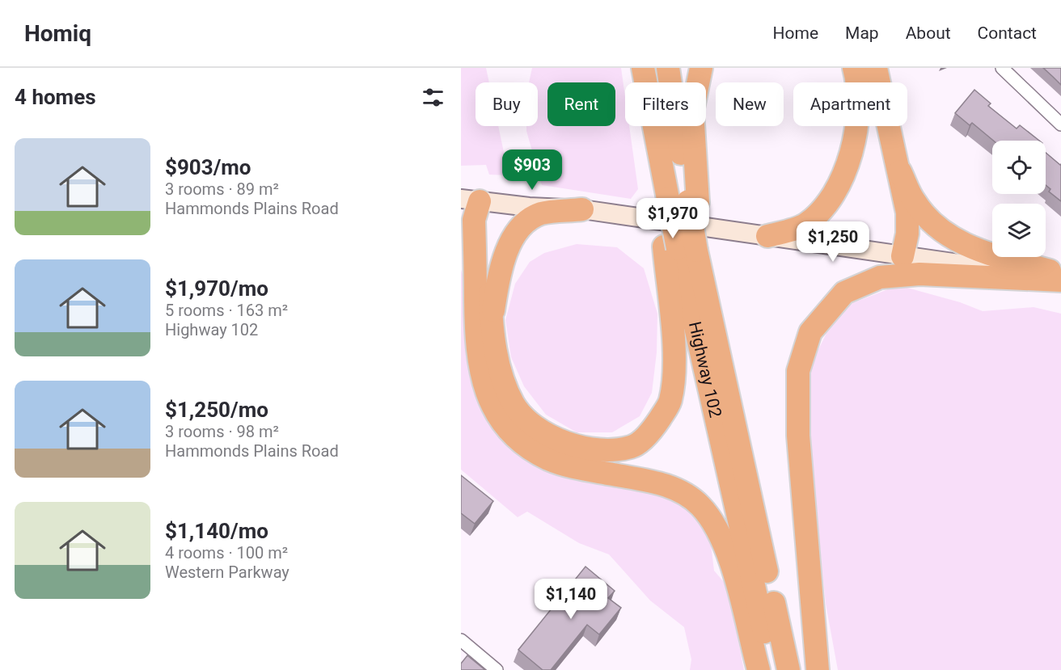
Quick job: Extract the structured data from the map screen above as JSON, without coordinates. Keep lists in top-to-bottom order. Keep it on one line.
{"streets":{"highway":["Highway 102"]},"page":{"header":"Homiq","nav":["Home","Map","About","Contact"],"heading":"4 homes","chip":["Buy","Rent","Filters","New","Apartment"],"list":[{"name":"$903/mo","note":"3 rooms · 89 m² · Hammonds Plains Road"},{"name":"$1,970/mo","note":"5 rooms · 163 m² · Highway 102"},{"name":"$1,250/mo","note":"3 rooms · 98 m² · Hammonds Plains Road"},{"name":"$1,140/mo","note":"4 rooms · 100 m² · Western Parkway"}],"price":["$903","$1,970","$1,250","$1,140"]}}
